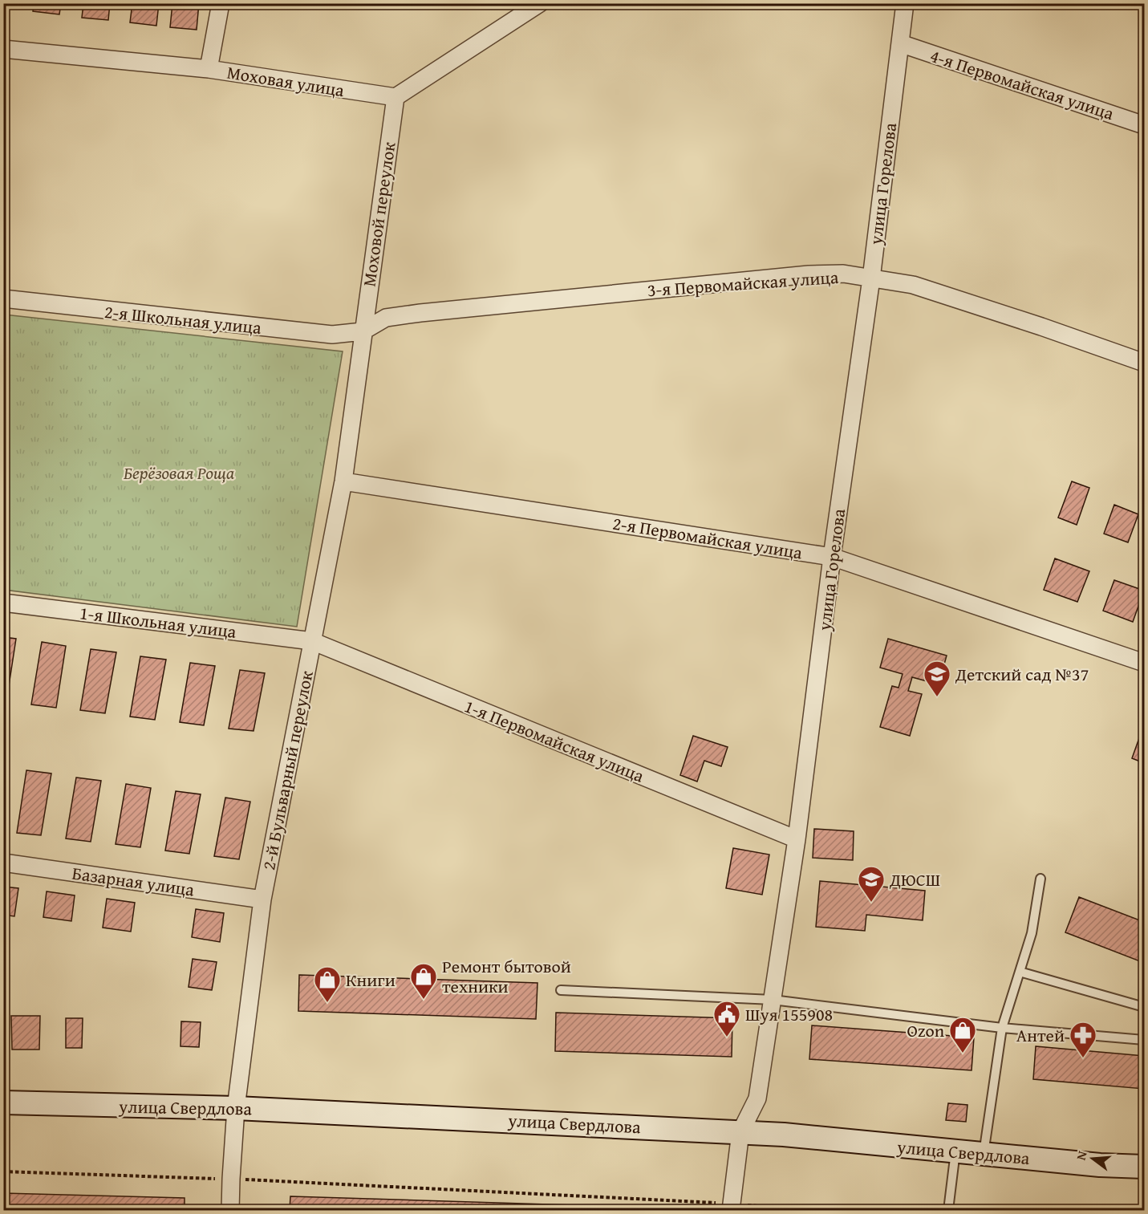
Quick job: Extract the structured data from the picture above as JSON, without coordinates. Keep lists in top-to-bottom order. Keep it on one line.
{"streets":{"main road":["улица Свердлова"],"street":["Моховая улица","4-я Первомайская улица","улица Горелова","Моховой переулок","3-я Первомайская улица","2-я Школьная улица","2-я Первомайская улица","1-я Школьная улица","1-я Первомайская улица","2-й Бульварный переулок","Базарная улица"]},"crossings":[["Моховая улица","Моховой переулок"],["4-я Первомайская улица","улица Горелова"],["улица Горелова","3-я Первомайская улица"],["улица Горелова","2-я Первомайская улица"],["улица Горелова","1-я Первомайская улица"],["улица Горелова","улица Свердлова"],["Моховой переулок","3-я Первомайская улица"],["Моховой переулок","2-я Школьная улица"],["Моховой переулок","2-й Бульварный переулок"],["3-я Первомайская улица","2-я Школьная улица"],["3-я Первомайская улица","2-й Бульварный переулок"],["2-я Школьная улица","2-й Бульварный переулок"],["2-я Первомайская улица","2-й Бульварный переулок"],["1-я Школьная улица","1-я Первомайская улица"],["1-я Школьная улица","2-й Бульварный переулок"],["1-я Первомайская улица","2-й Бульварный переулок"],["2-й Бульварный переулок","Базарная улица"],["2-й Бульварный переулок","улица Свердлова"]],"parks":["Берёзовая Роща"],"places":{"school or university":["Детский сад №37","ДЮСШ"],"shop":["Ремонт бытовой техники","Книги","Ozon"],"public building":["Шуя 155908"],"pharmacy":["Антей"]},"north":"left"}
